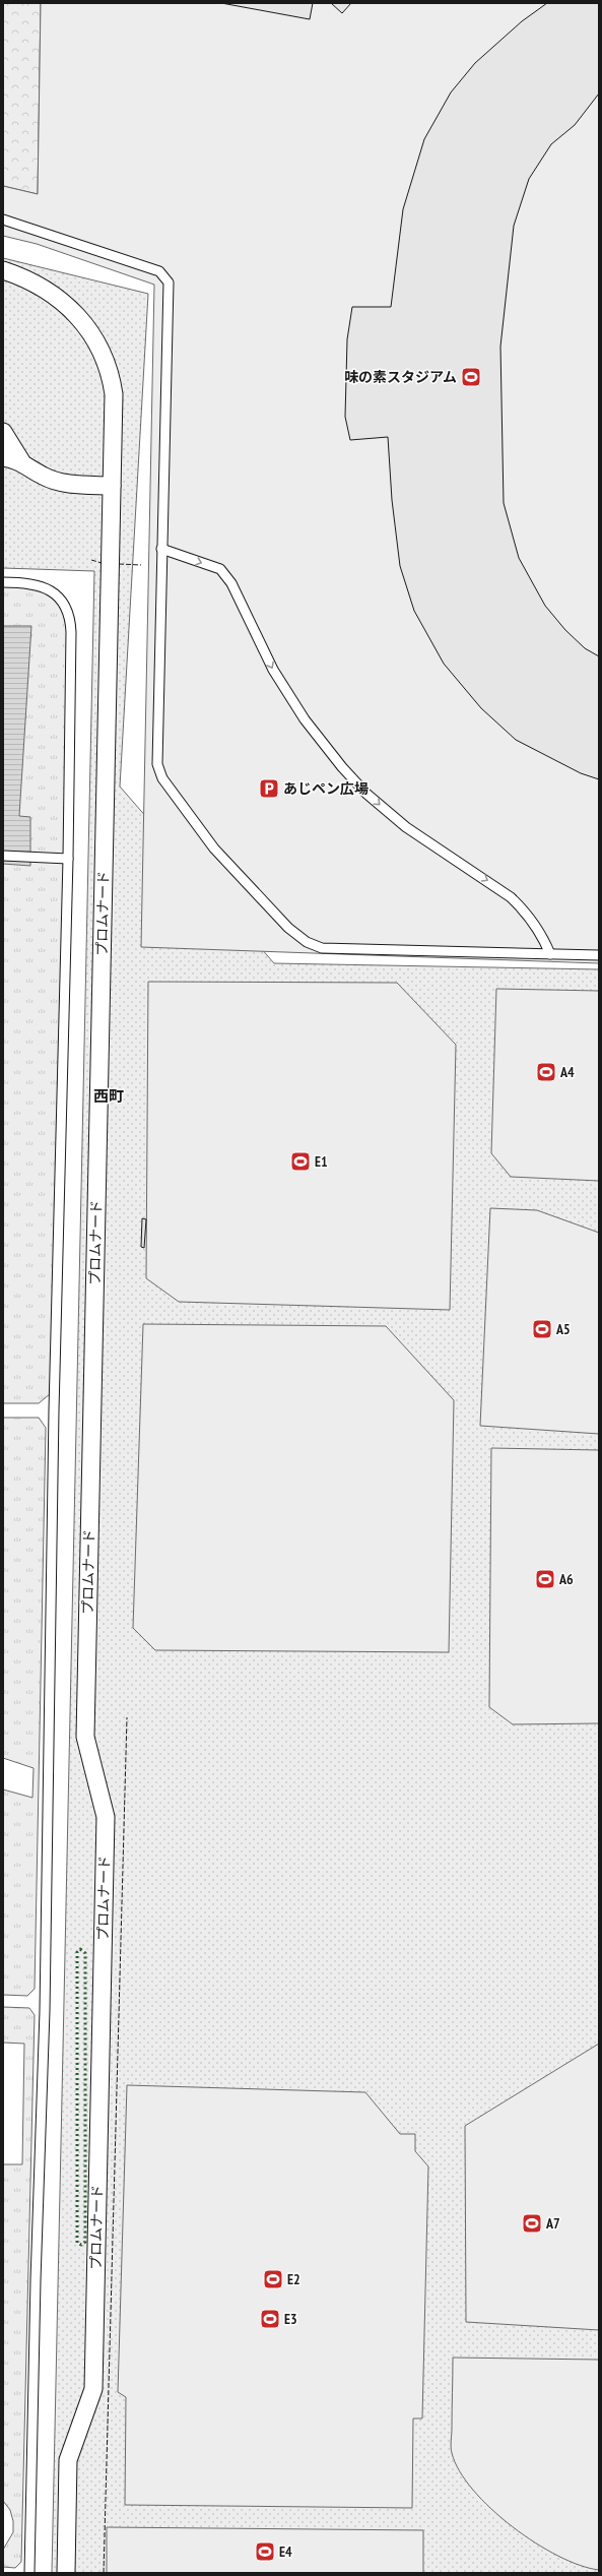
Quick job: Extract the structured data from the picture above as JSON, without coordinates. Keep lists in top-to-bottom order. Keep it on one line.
{"streets":{"street":["プロムナード"]},"districts":["西町"],"places":{"sports":["味の素スタジアム","A4","E1","A5","A6","A7","E2","E3","E4"],"parking":["あじペン広場"]}}
